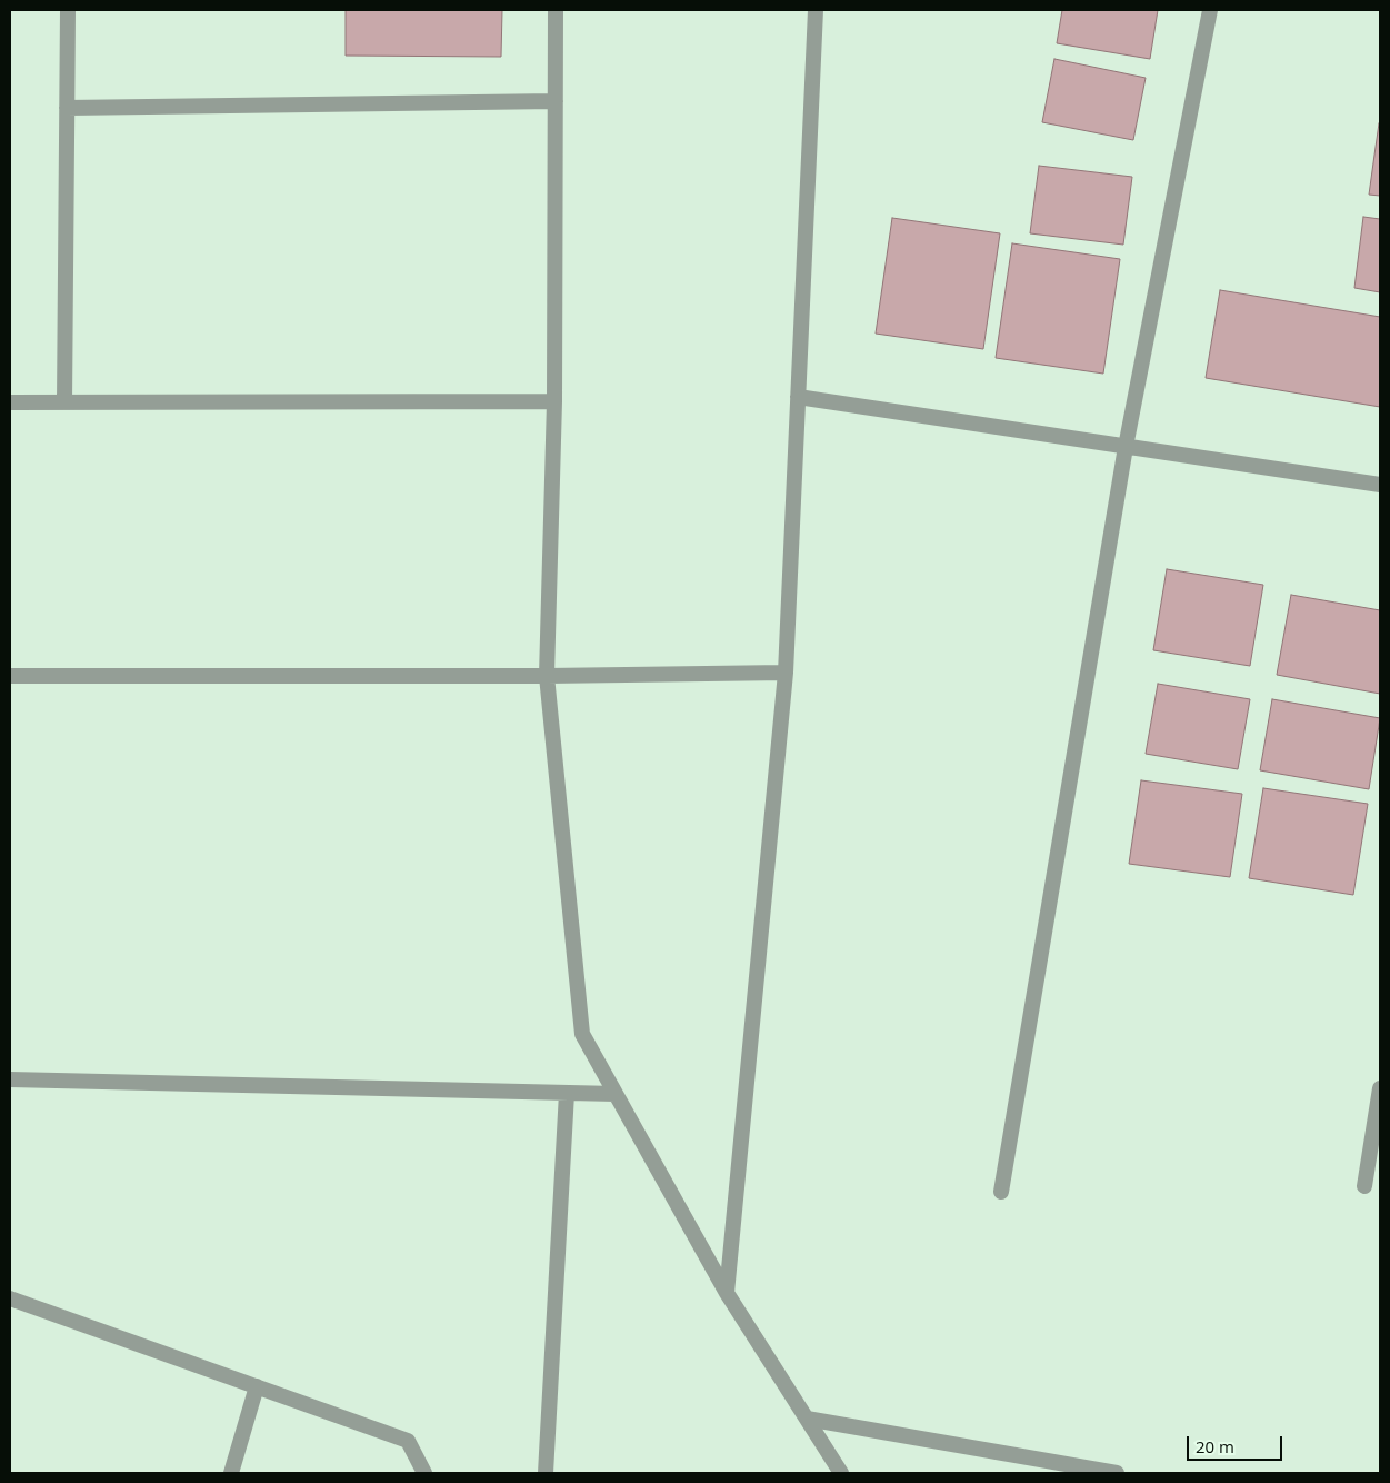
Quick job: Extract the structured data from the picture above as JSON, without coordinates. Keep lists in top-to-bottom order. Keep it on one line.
{"scale_bar":"20 m"}
